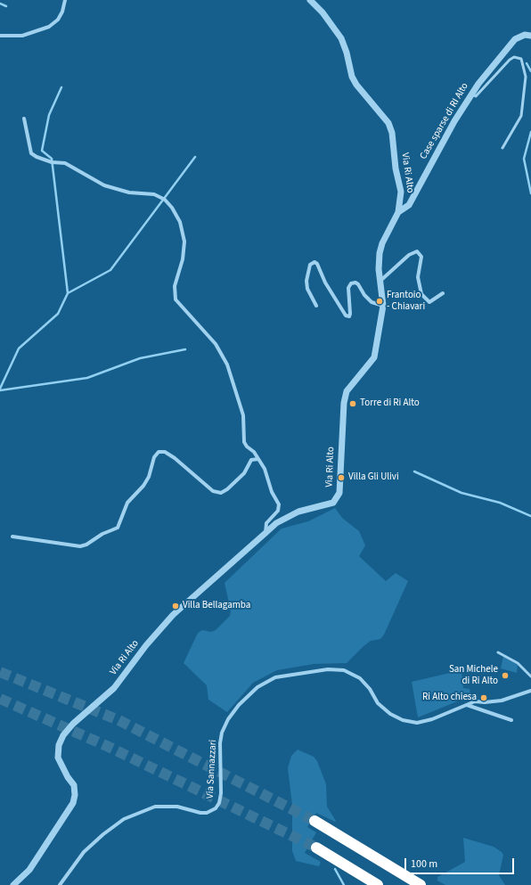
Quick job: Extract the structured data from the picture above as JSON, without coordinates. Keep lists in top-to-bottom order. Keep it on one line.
{"streets":{"street":["Case sparse di RI Alto","Via Ri Alto","Via Sannazzari"]},"crossings":[["Case sparse di RI Alto","Via Ri Alto"]],"places":["Frantoio - Chiavari","Torre di Ri Alto","Villa Gli Ulivi","Villa Bellagamba","San Michele di Ri Alto","Ri Alto chiesa"],"scale_bar":"100 m"}
